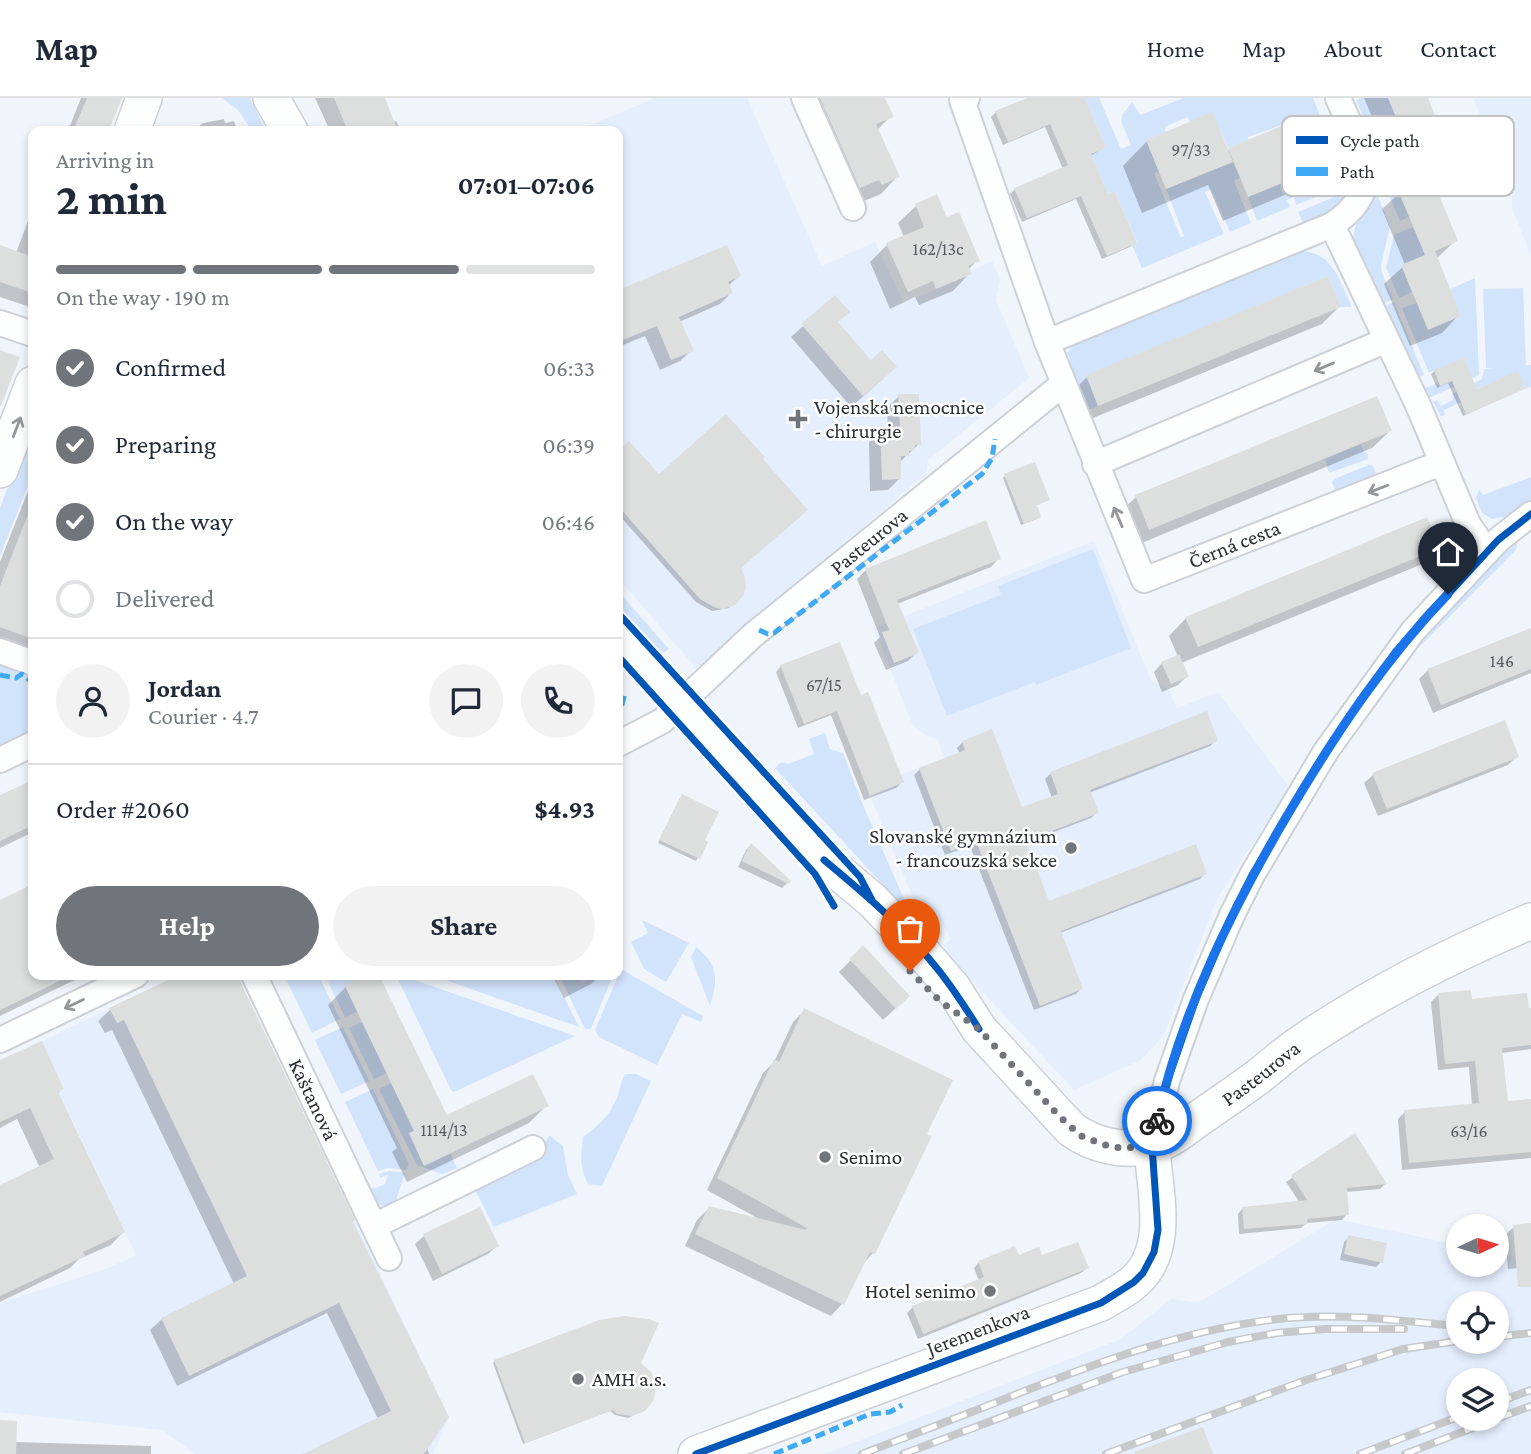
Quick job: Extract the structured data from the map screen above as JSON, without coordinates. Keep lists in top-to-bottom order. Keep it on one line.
{"streets":{"main road":["Pasteurova","Jeremenkova"],"street":["Černá cesta","Kaštanová"]},"crossings":[["Pasteurova","Černá cesta"],["Pasteurova","Jeremenkova"]],"places":{"health":["Vojenská nemocnice - chirurgie"],"other":["Slovanské gymnázium - francouzská sekce","Senimo","Hotel senimo","AMH a.s."]},"house_numbers":["97/33","162/13c","146","67/15","1114/13","63/16"],"legend":["Cycle path","Path"],"north":"right","page":{"header":"Map","nav":["Home","Map","About","Contact"],"heading":["2 min","Arriving in","07:01–07:06"],"panel":["Jordan","Courier · 4.7","Order #2060","$4.93"],"bar":"On the way · 190 m","list":[["Confirmed","06:33"],["Preparing","06:39"],["On the way","06:46"],"Delivered"],"buttons":["Help","Share"]}}
